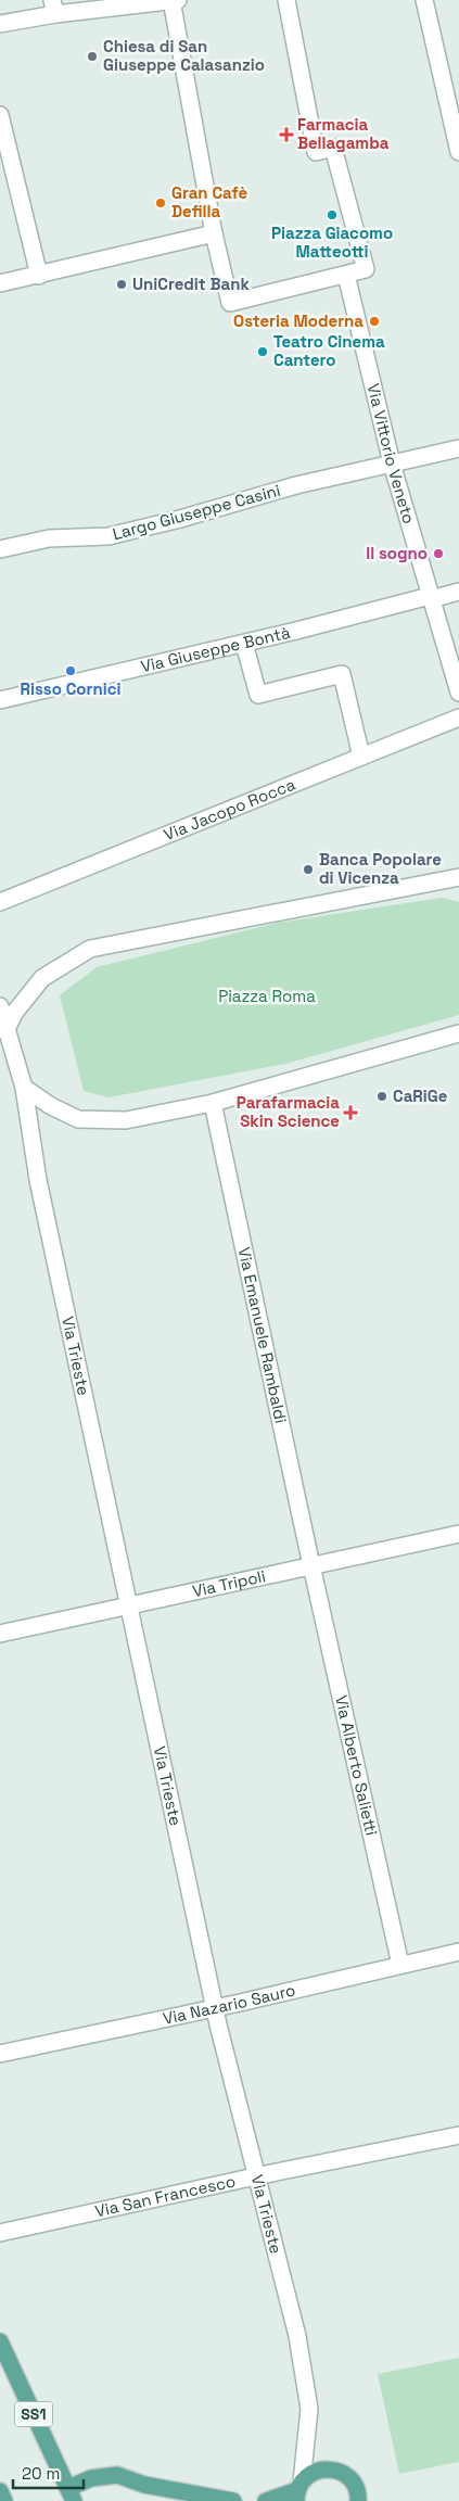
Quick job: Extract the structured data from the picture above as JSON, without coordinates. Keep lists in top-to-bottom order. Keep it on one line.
{"streets":{"main road":["SS1"],"street":["Via Vittorio Veneto","Largo Giuseppe Casini","Via Giuseppe Bontà","Via Jacopo Rocca","Via Emanuele Rambaldi","Via Trieste","Via Tripoli","Via Alberto Salietti","Via Nazario Sauro","Via San Francesco"]},"crossings":[["Via Vittorio Veneto","Largo Giuseppe Casini"],["Via Vittorio Veneto","Via Giuseppe Bontà"],["Via Emanuele Rambaldi","Via Tripoli"],["Via Emanuele Rambaldi","Via Alberto Salietti"],["Via Trieste","Via Tripoli"],["Via Trieste","Via Nazario Sauro"],["Via Trieste","Via San Francesco"],["Via Tripoli","Via Alberto Salietti"],["Via Alberto Salietti","Via Nazario Sauro"]],"parks":["Piazza Roma"],"places":{"other":["Chiesa di San Giuseppe Calasanzio","Gran Cafè Defilla","Piazza Giacomo Matteotti","UniCredit Bank","Osteria Moderna","Teatro Cinema Cantero","Il sogno","Risso Cornici","Banca Popolare di Vicenza","CaRiGe"],"health":["Farmacia Bellagamba","Parafarmacia Skin Science"]},"scale_bar":"20 m"}
